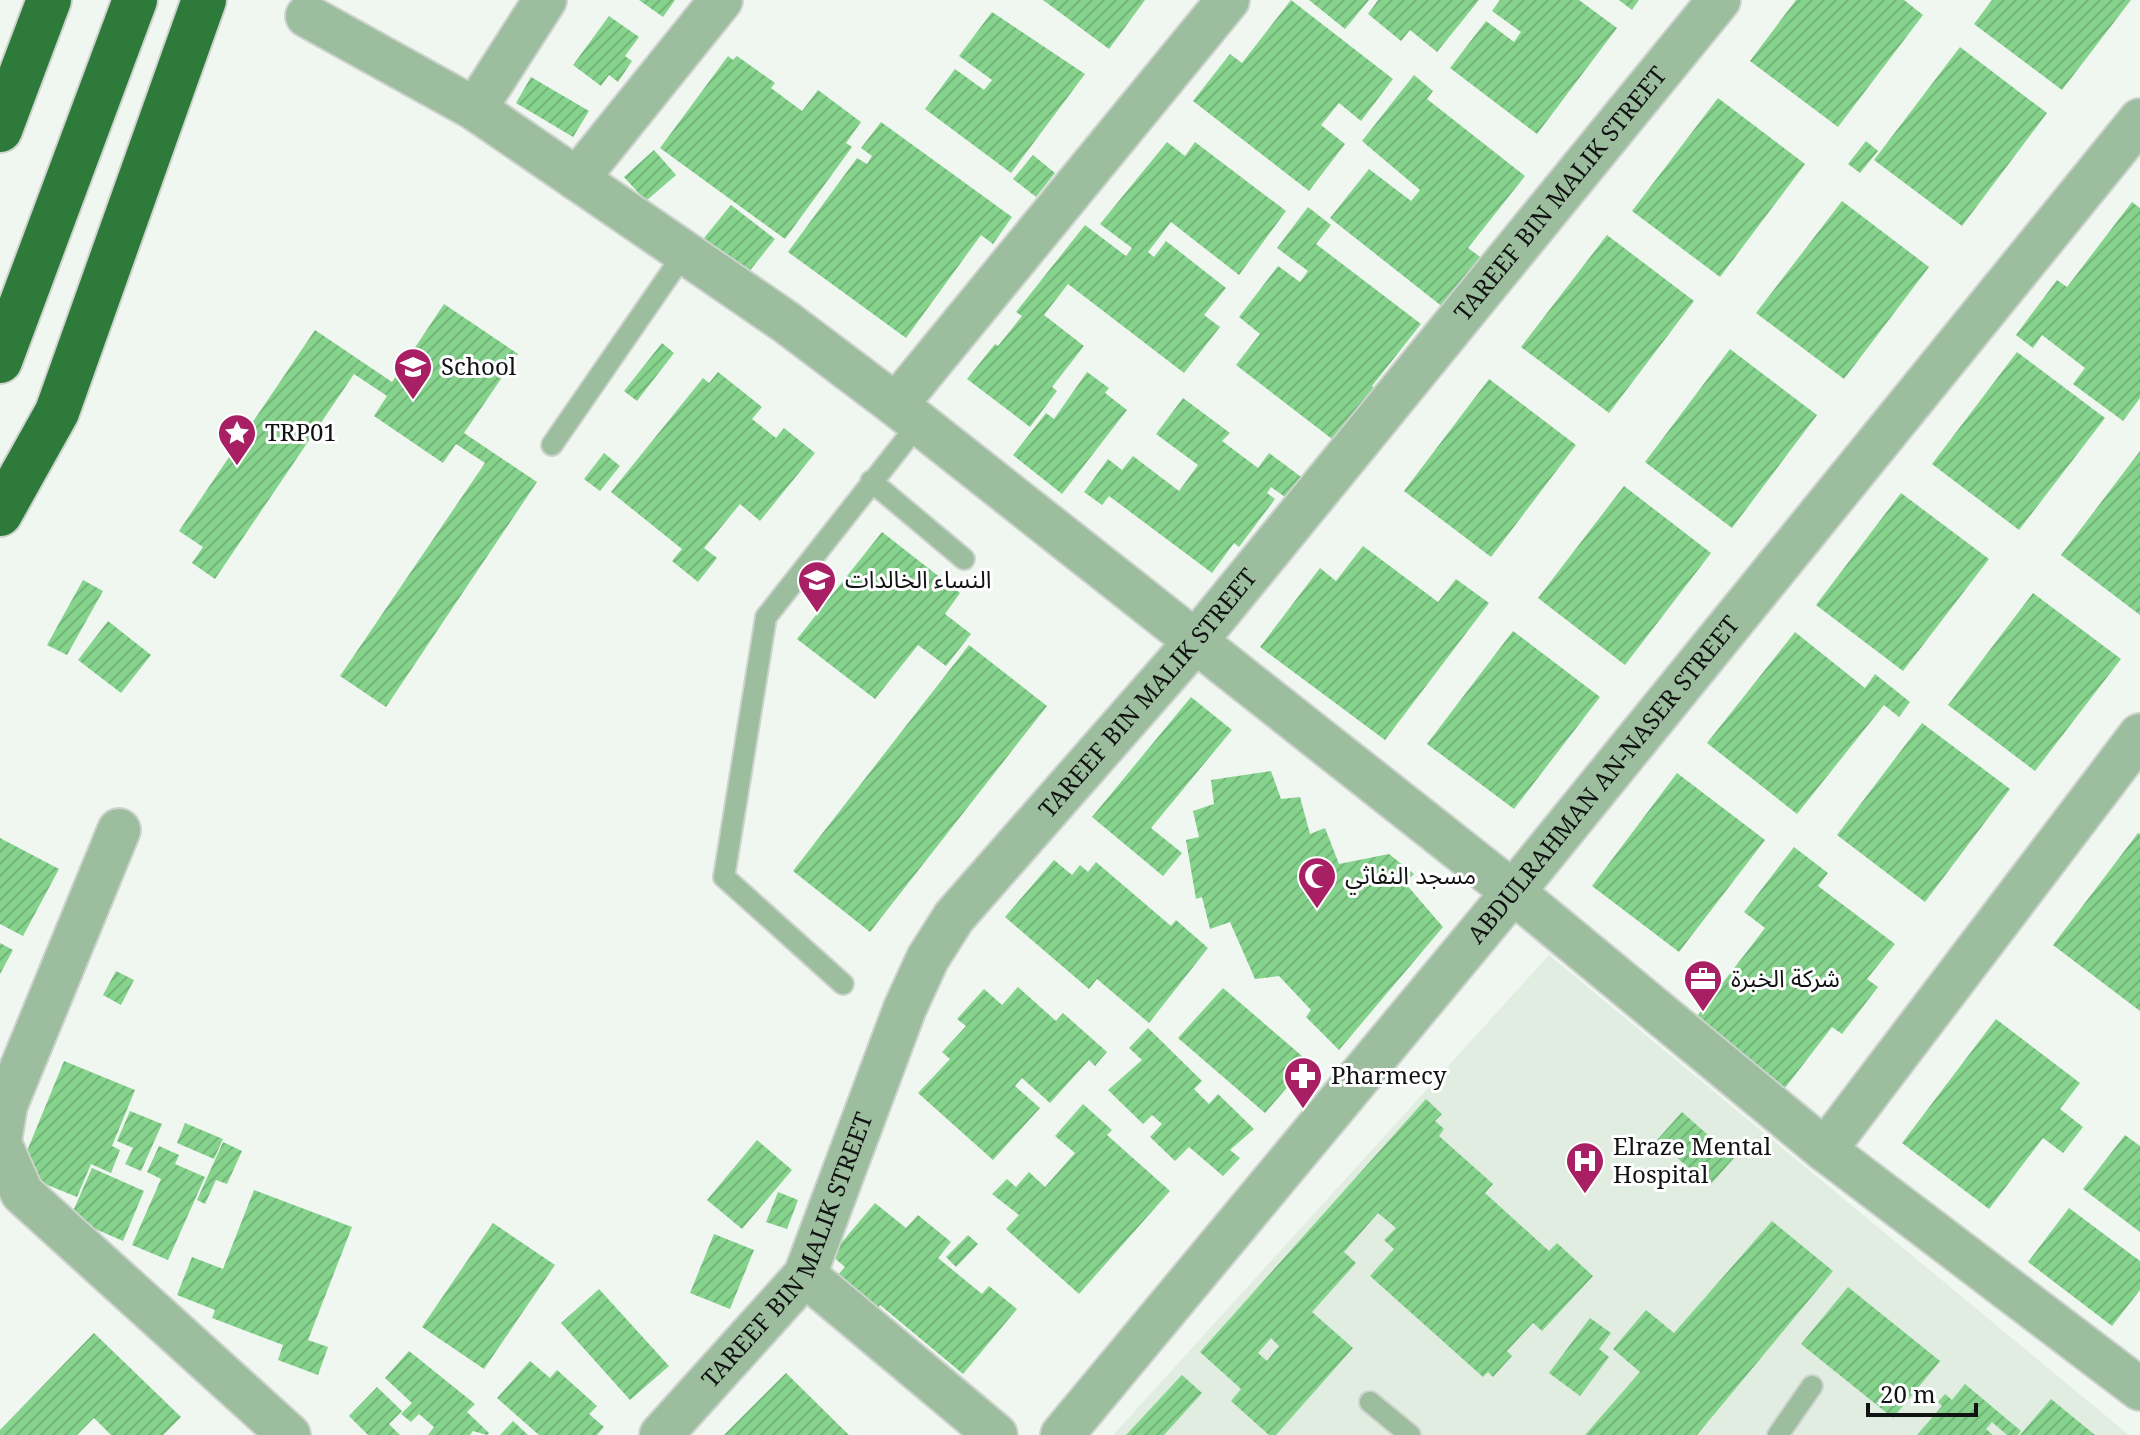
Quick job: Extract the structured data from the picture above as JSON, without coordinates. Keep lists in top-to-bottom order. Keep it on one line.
{"streets":{"street":["TAREEF BIN MALIK STREET","ABDULRAHMAN AN-NASER STREET"]},"places":{"school or university":["School","النساء الخالدات"],"place":["TRP01"],"mosque":["مسجد النفاثي"],"office":["شركة الخبرة"],"pharmacy":["Pharmecy"],"hospital":["Elraze Mental Hospital"]},"scale_bar":"20 m"}
